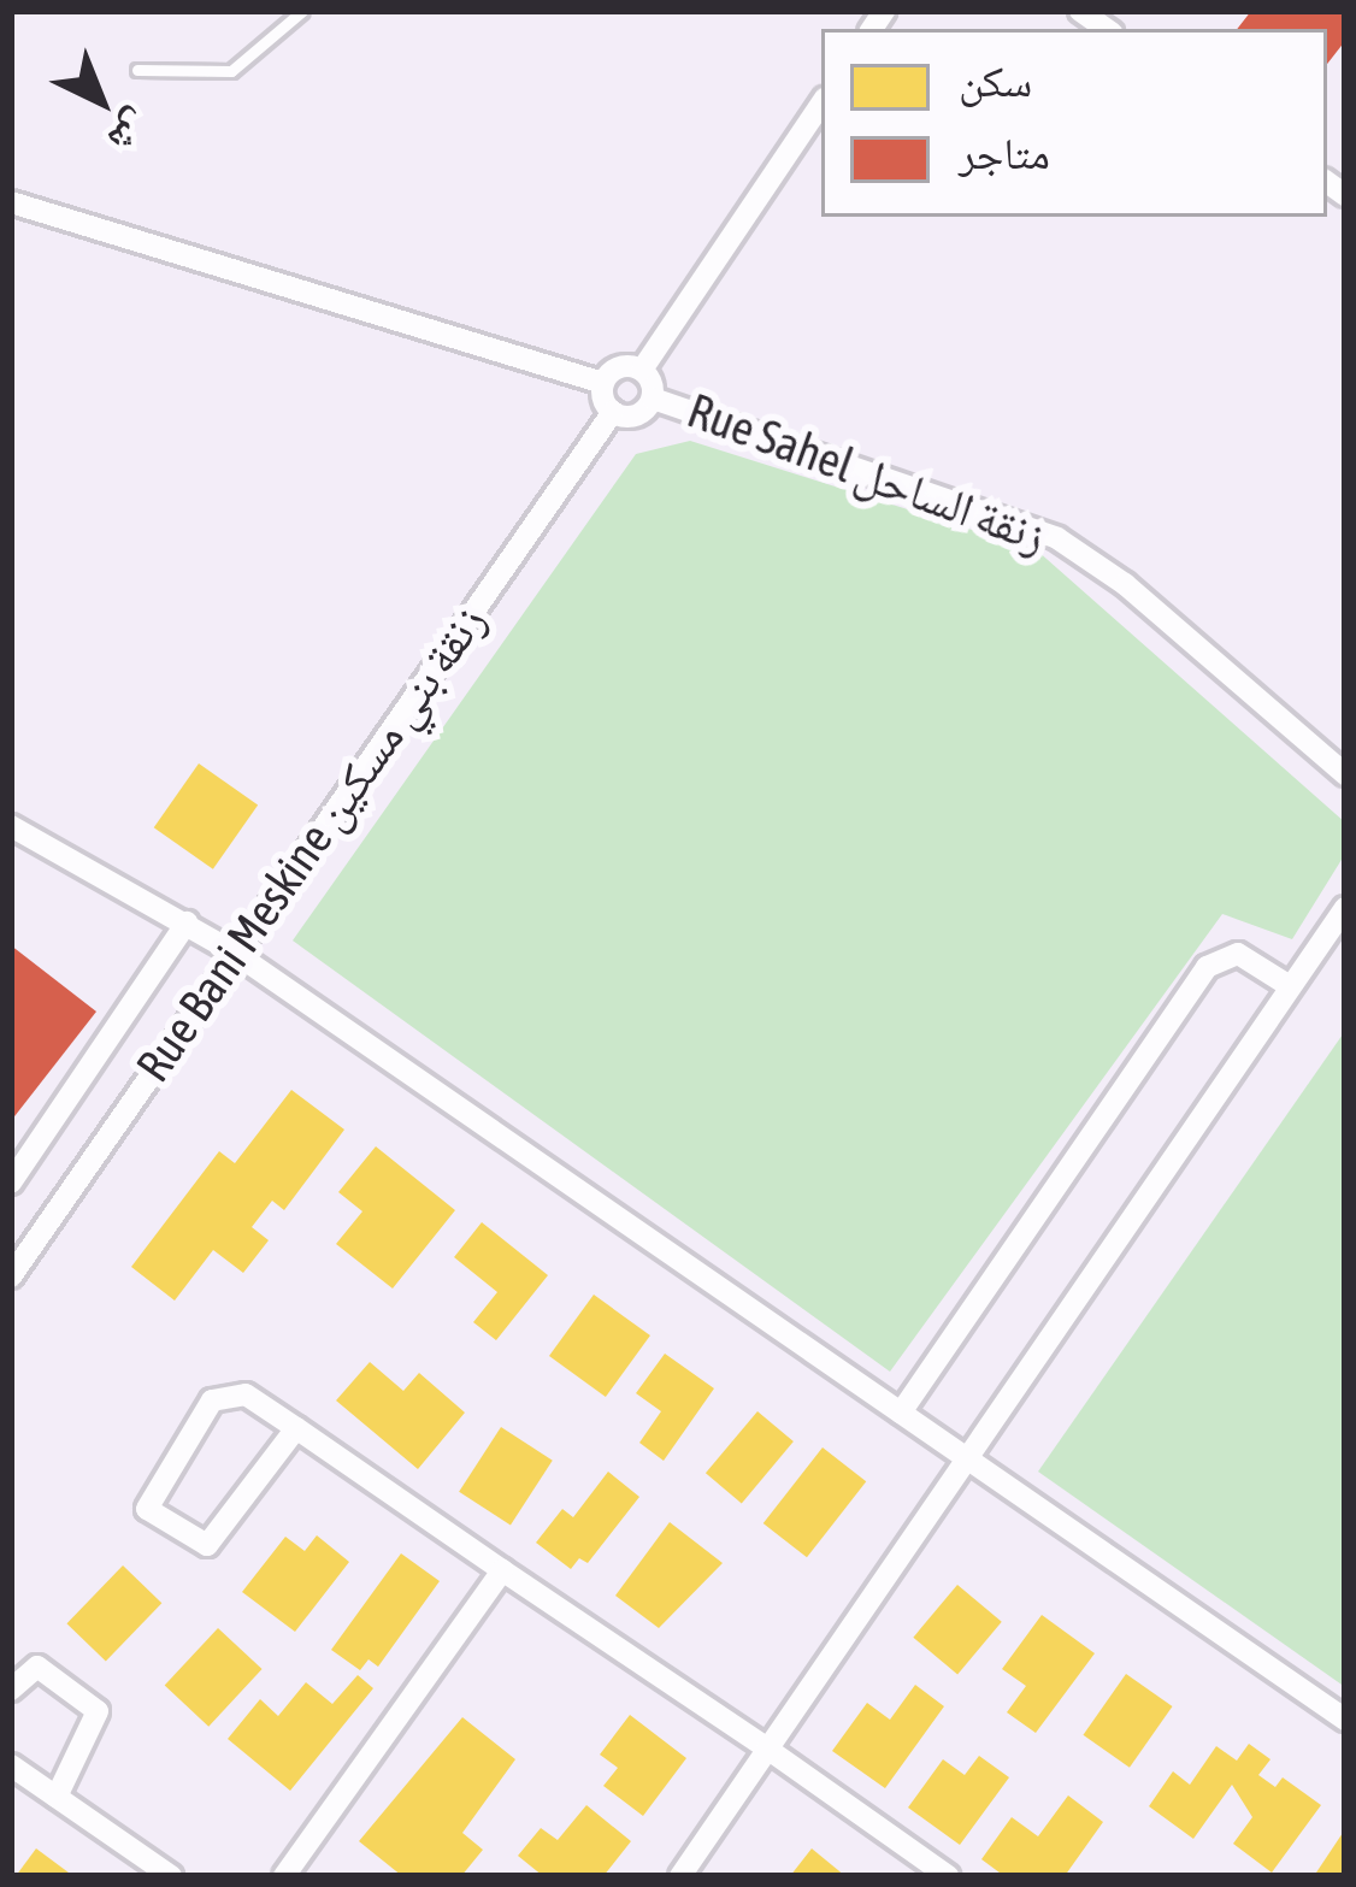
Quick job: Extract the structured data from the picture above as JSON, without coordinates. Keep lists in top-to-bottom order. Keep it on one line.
{"streets":{"street":["Rue Sahel زنقة الساحل","Rue Bani Meskine زنقة بني مسكين"]},"crossings":[["Rue Sahel زنقة الساحل","Rue Bani Meskine زنقة بني مسكين"]],"legend":["سكن","متاجر"],"north":"bottom right"}
